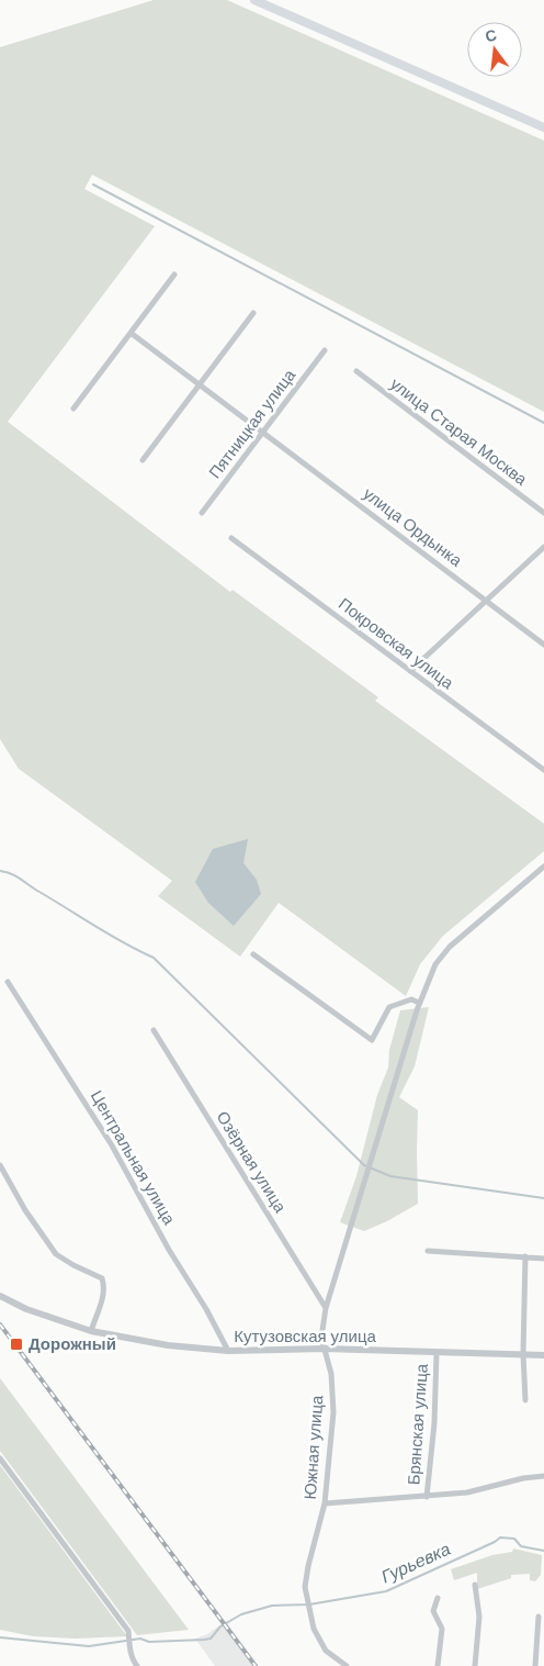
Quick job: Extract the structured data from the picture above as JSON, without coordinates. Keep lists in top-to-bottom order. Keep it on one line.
{"streets":{"street":["Пятницкая улица","улица Старая Москва","улица Ордынка","Покровская улица","Центральная улица","Озёрная улица","Кутузовская улица","Брянская улица","Южная улица"]},"crossings":[["Пятницкая улица","улица Ордынка"],["Центральная улица","Кутузовская улица"],["Озёрная улица","Южная улица"],["Кутузовская улица","Брянская улица"],["Кутузовская улица","Южная улица"],["Брянская улица","Южная улица"]],"water":["Гурьевка"],"places":{"transit":["Дорожный"]},"north":"top"}
